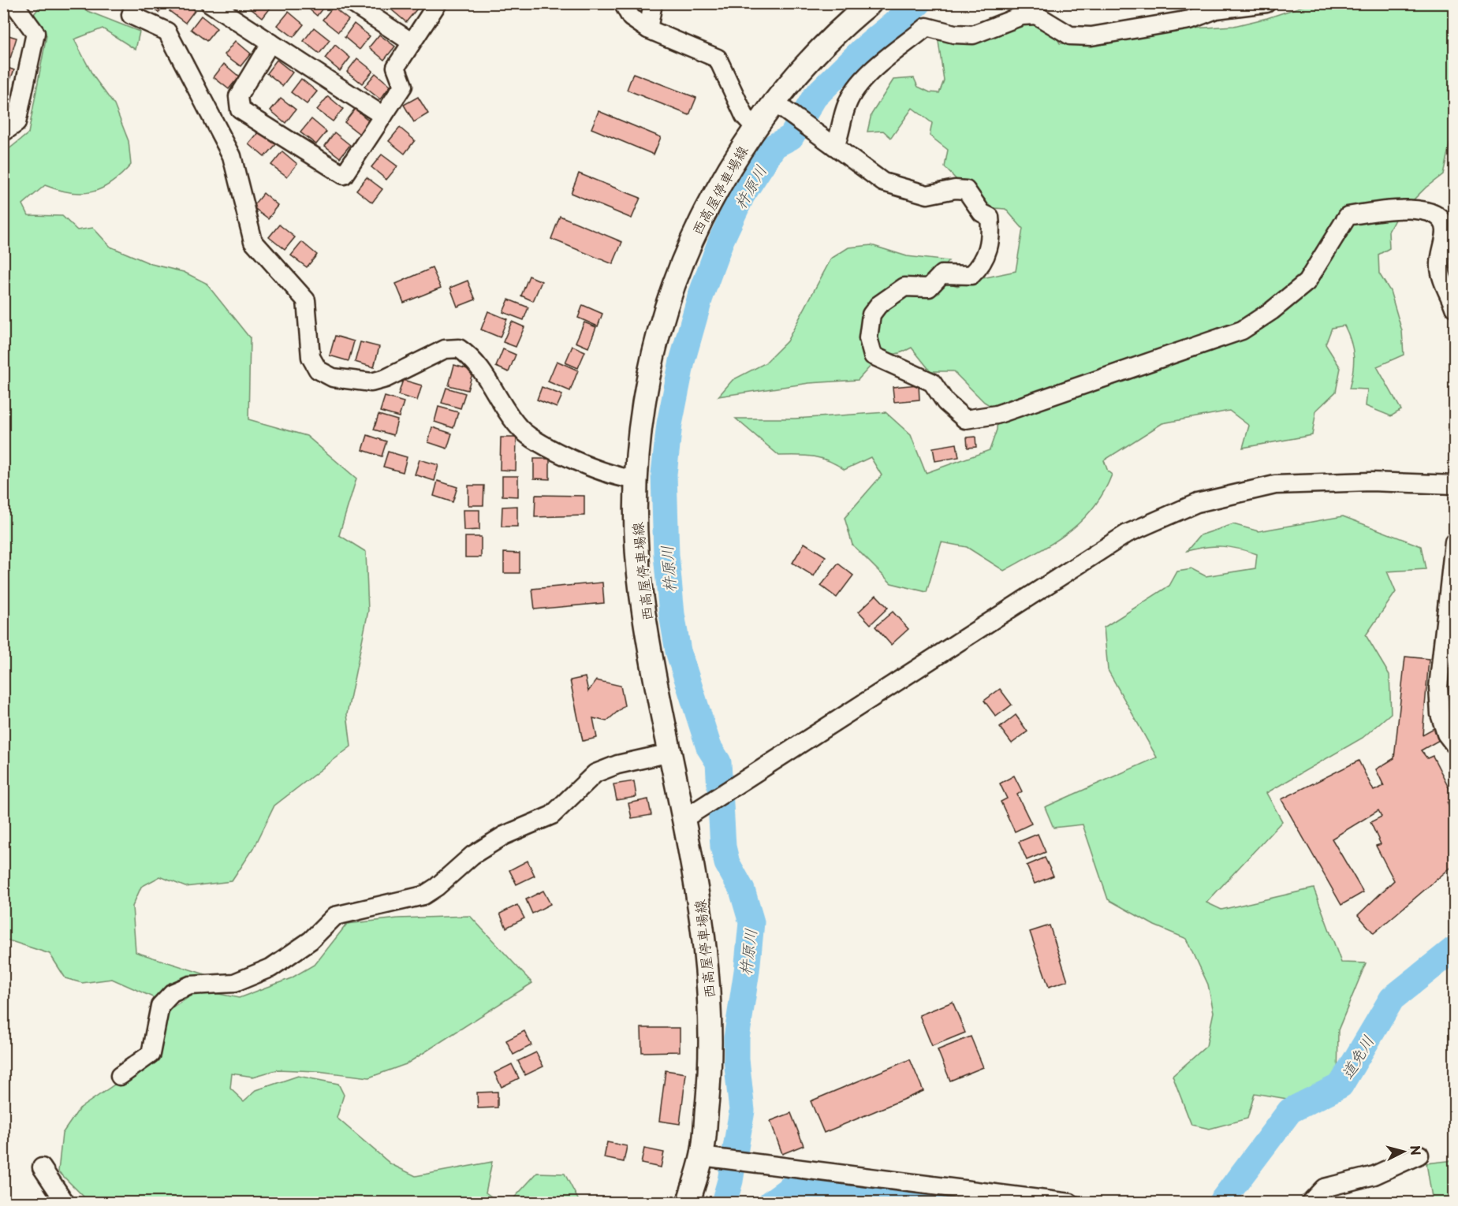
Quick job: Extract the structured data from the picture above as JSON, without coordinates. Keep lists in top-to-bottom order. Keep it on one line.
{"streets":{"main road":["西高屋停車場線"]},"water":["杵原川","道免川"],"north":"right"}
